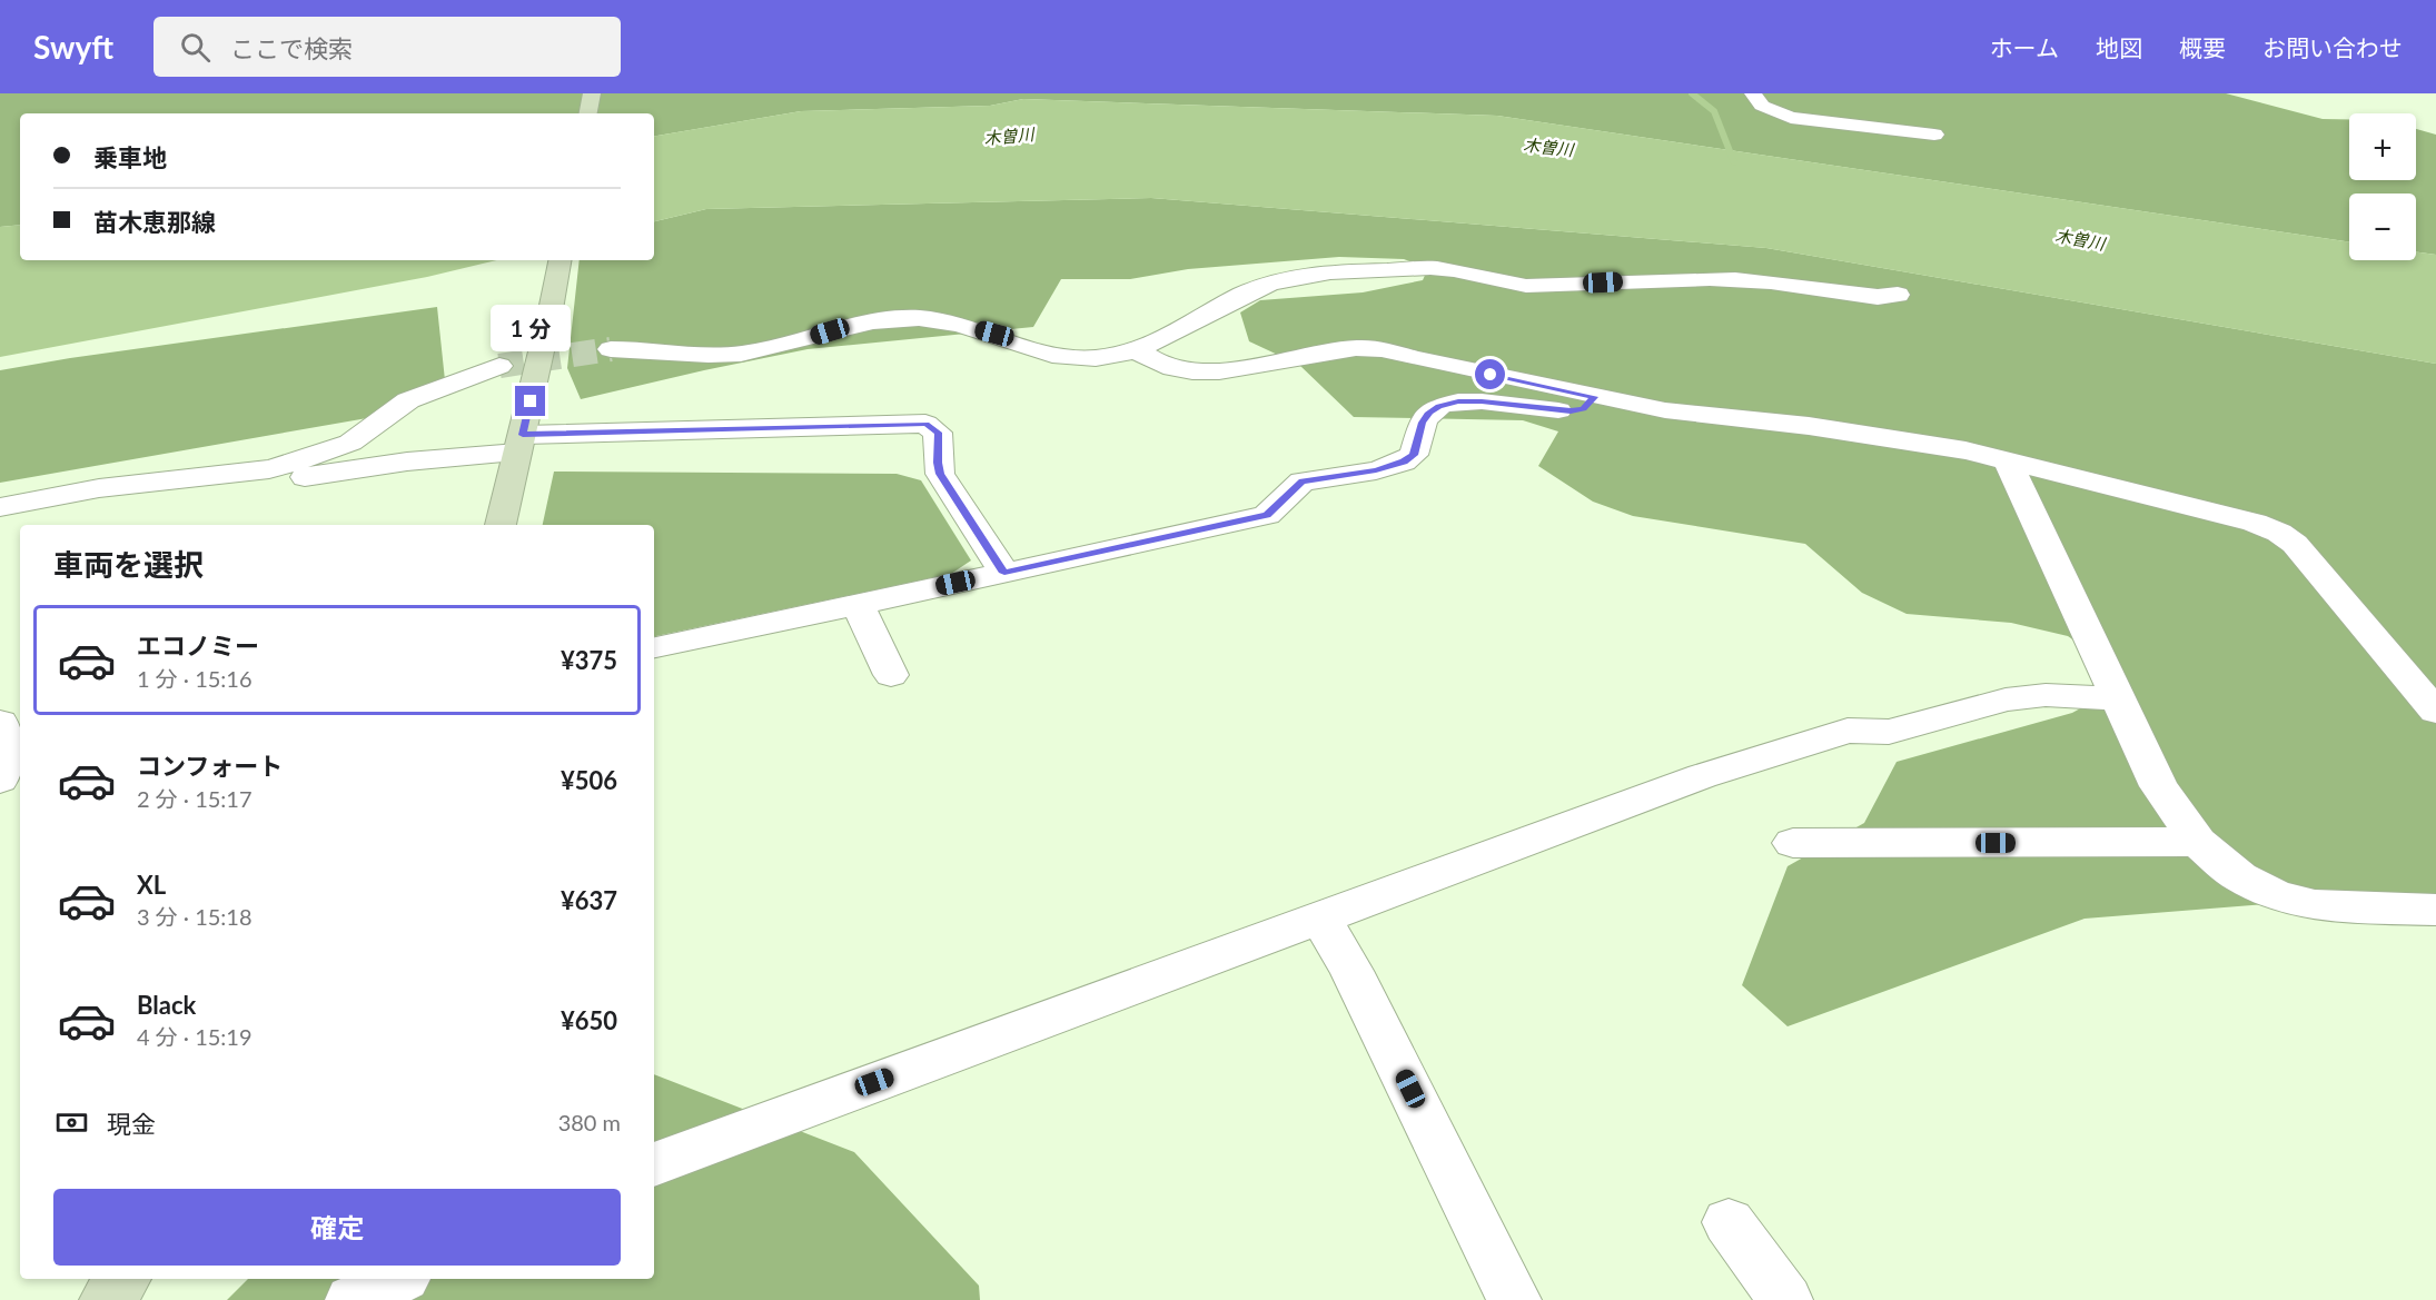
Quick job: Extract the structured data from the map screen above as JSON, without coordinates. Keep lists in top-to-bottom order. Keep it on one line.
{"water":["木曽川"],"page":{"header":"Swyft","search":"ここで検索","nav":["ホーム","地図","概要","お問い合わせ"],"map_buttons":["+","−"],"banner":["乗車地","苗木恵那線"],"bubble":"1 分","heading":"車両を選択","list":[{"name":"エコノミー","note":"1 分 · 15:16","value":"¥375"},{"name":"コンフォート","note":"2 分 · 15:17","value":"¥506"},{"name":"XL","note":"3 分 · 15:18","value":"¥637"},{"name":"Black","note":"4 分 · 15:19","value":"¥650"}],"pay":["現金","380 m"],"buttons":"確定"}}
